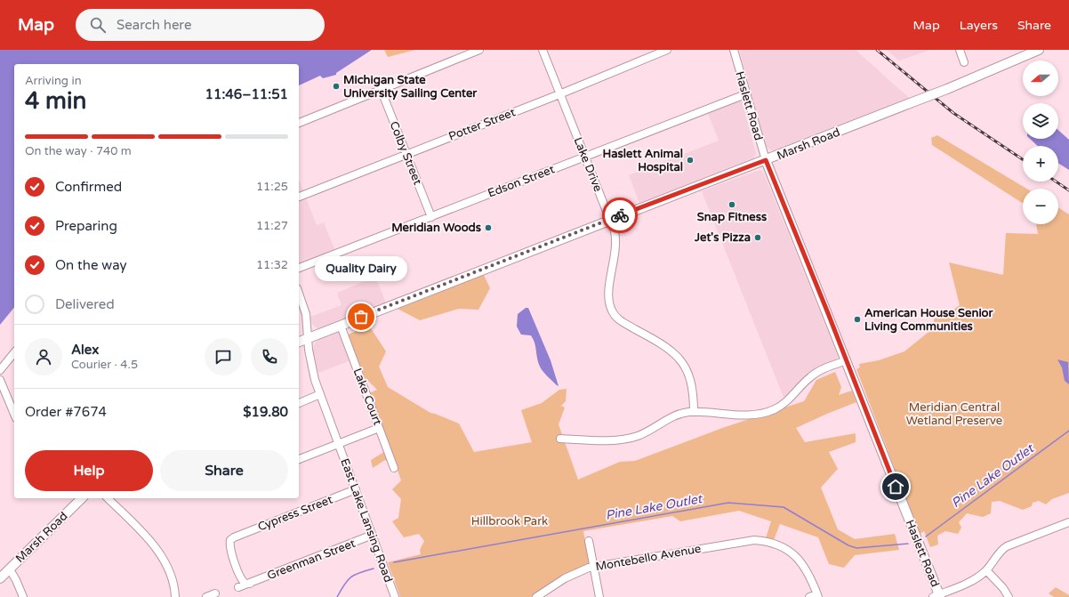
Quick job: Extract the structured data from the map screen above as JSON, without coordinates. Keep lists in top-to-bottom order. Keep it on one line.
{"streets":{"main road":["Haslett Road","Marsh Road"],"street":["Potter Street","Colby Street","Lake Drive","Edson Street","Lake Court","Cypress Street","East Lake Lansing Road","Montebello Avenue","Greenman Street"]},"crossings":[["Haslett Road","Marsh Road"],["Haslett Road","Edson Street"],["Potter Street","Colby Street"],["Potter Street","Lake Drive"],["Marsh Road","Lake Drive"],["Marsh Road","Lake Court"],["Marsh Road","East Lake Lansing Road"],["Colby Street","Edson Street"],["Lake Drive","Edson Street"],["Cypress Street","East Lake Lansing Road"],["Cypress Street","Greenman Street"],["East Lake Lansing Road","Greenman Street"]],"water":["Pine Lake Outlet"],"parks":["Meridian Central Wetland Preserve","Hillbrook Park"],"places":["Michigan State University Sailing Center","Haslett Animal Hospital","Snap Fitness","Meridian Woods","Jet's Pizza","Quality Dairy","American House Senior Living Communities"],"north":"left","page":{"header":"Map","search":"Search here","nav":["Map","Layers","Share"],"map_buttons":["+","−"],"heading":["4 min","Arriving in","11:46–11:51"],"panel":["Alex","Courier · 4.5","Order #7674","$19.80"],"bar":"On the way · 740 m","list":[["Confirmed","11:25"],["Preparing","11:27"],["On the way","11:32"],"Delivered"],"bubble":"Quality Dairy","buttons":["Help","Share"]}}
